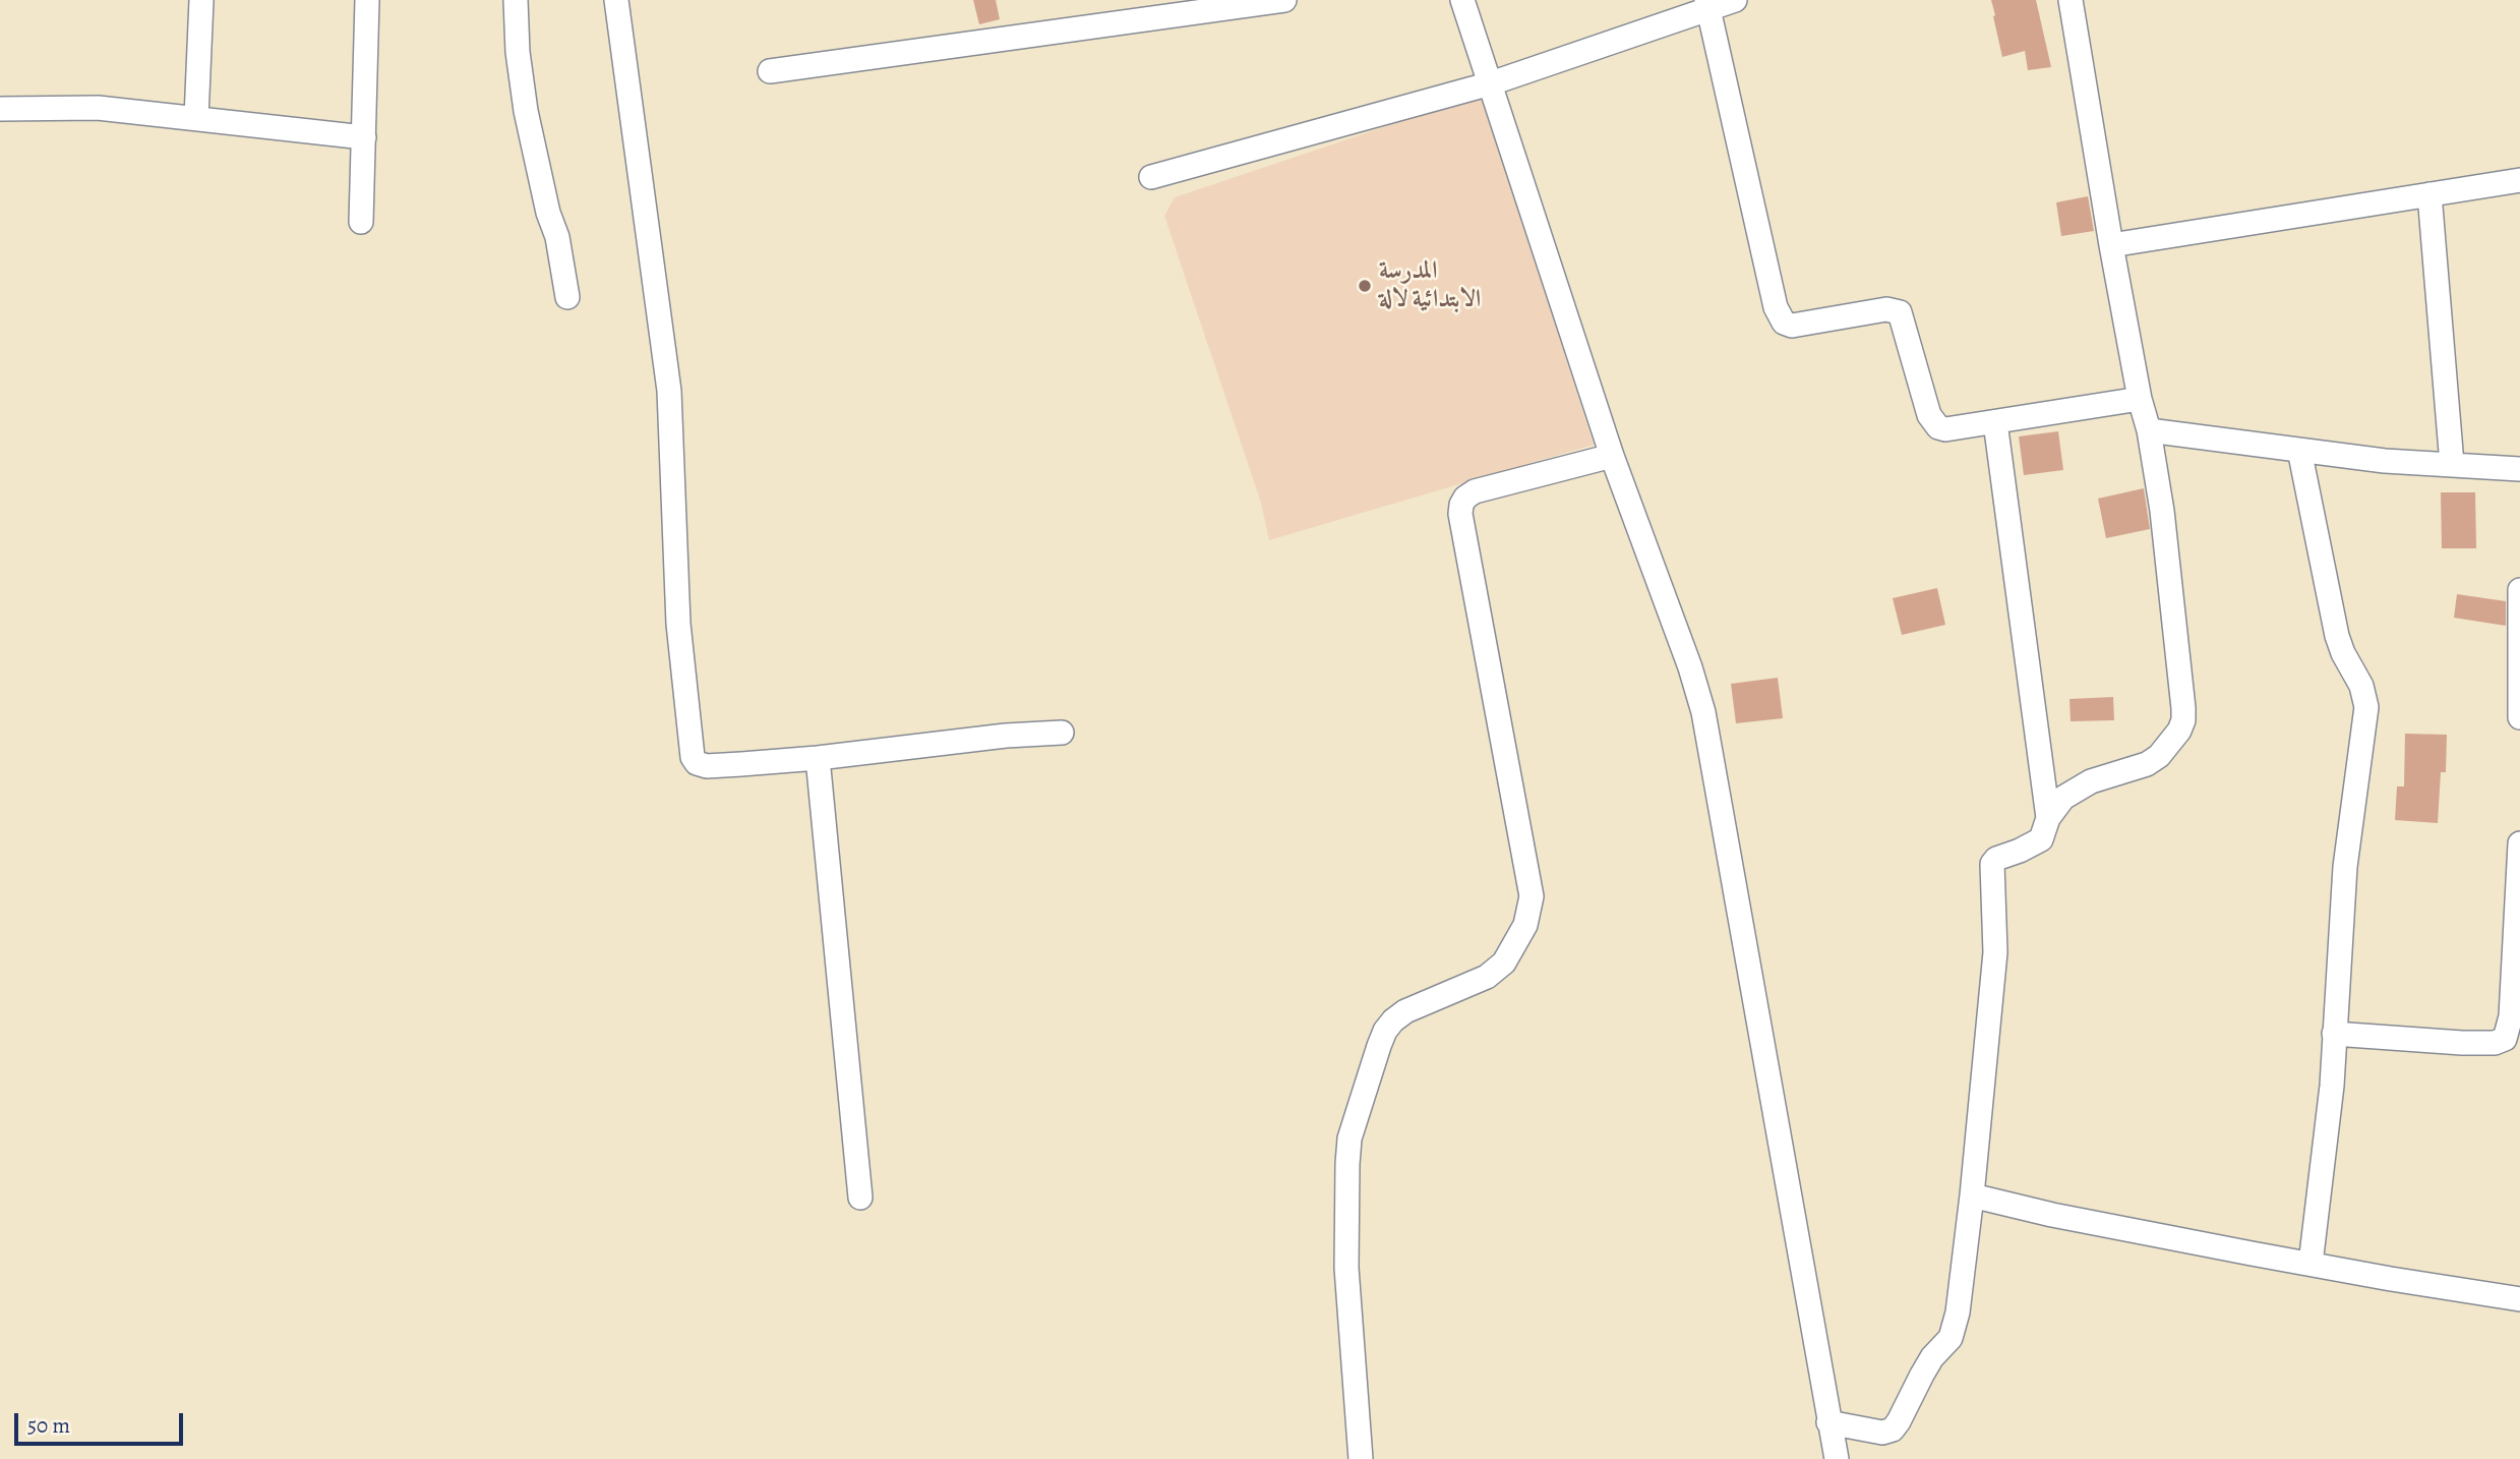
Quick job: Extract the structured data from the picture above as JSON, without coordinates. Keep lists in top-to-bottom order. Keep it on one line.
{"places":["المدرسة الابتدائية لالة"],"scale_bar":"50 m"}
